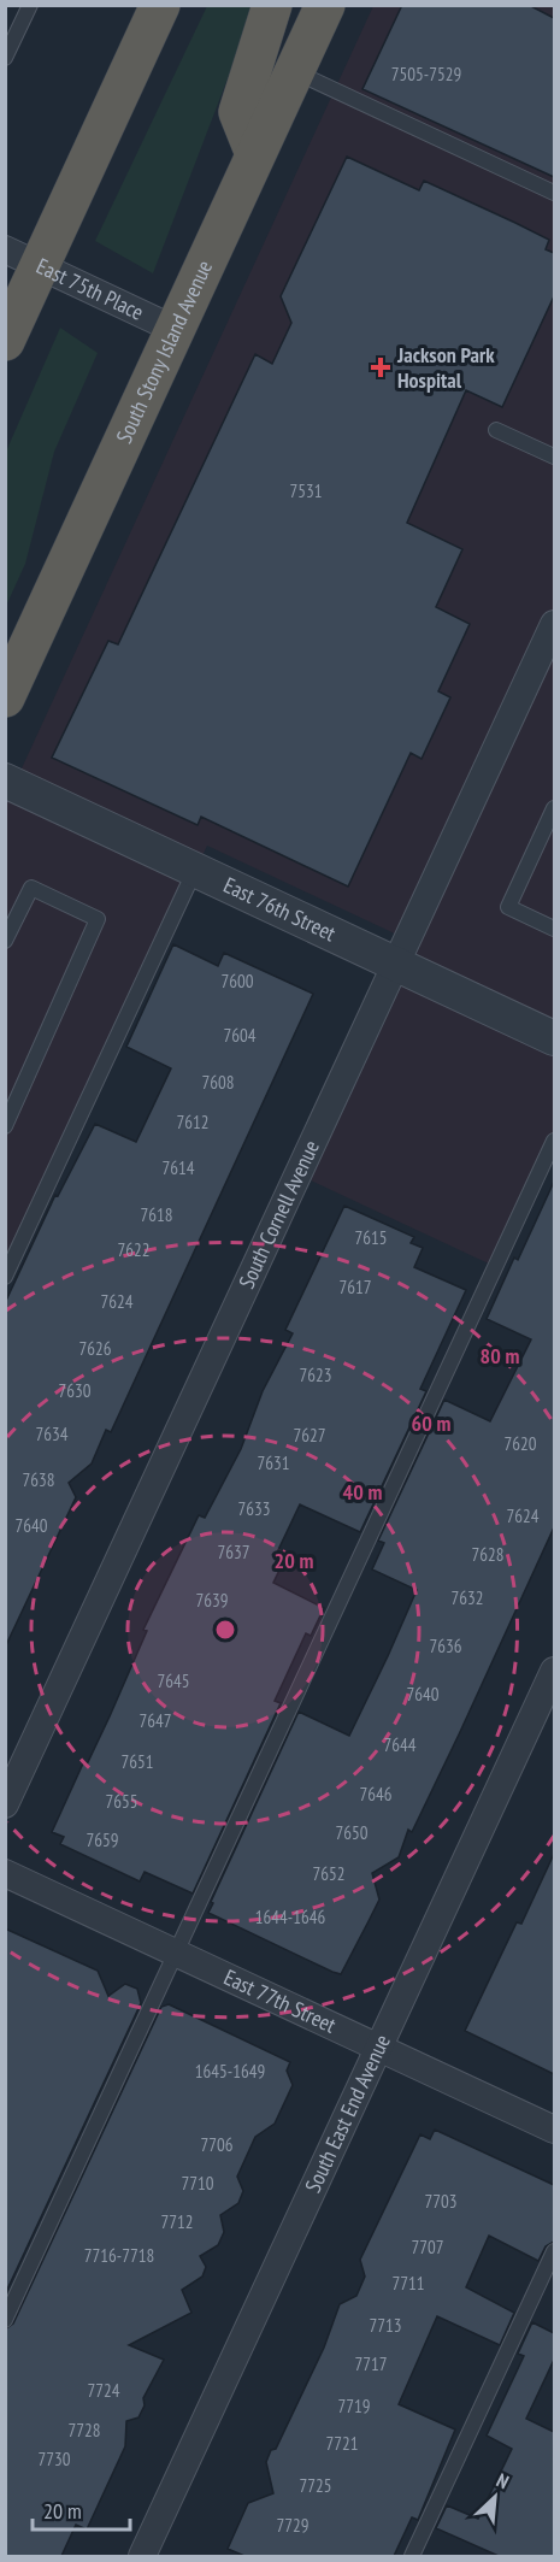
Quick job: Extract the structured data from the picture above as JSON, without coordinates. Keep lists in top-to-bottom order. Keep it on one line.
{"streets":{"highway":["South Stony Island Avenue"],"street":["East 75th Place","East 76th Street","South Cornell Avenue","East 77th Street","South East End Avenue"]},"crossings":[["East 75th Place","South Stony Island Avenue"],["East 76th Street","South Cornell Avenue"],["East 77th Street","South East End Avenue"]],"places":{"health":["Jackson Park Hospital"]},"house_numbers":["7505-7529","7531","7600","7604","7608","7612","7614","7618","7615","7622","7617","7624","7626","7623","7630","7634","7627","7620","7631","7638","7633","7624","7640","7637","7628","7632","7639","7636","7645","7640","7647","7644","7651","7646","7655","7650","7659","7652","1644-1646","1645-1649","7706","7710","7703","7712","7707","7716-7718","7711","7713","7717","7724","7719","7728","7721","7730","7725","7729"],"scale_bar":"20 m","north":"top right","rings":["80 m","60 m","40 m","20 m"]}
